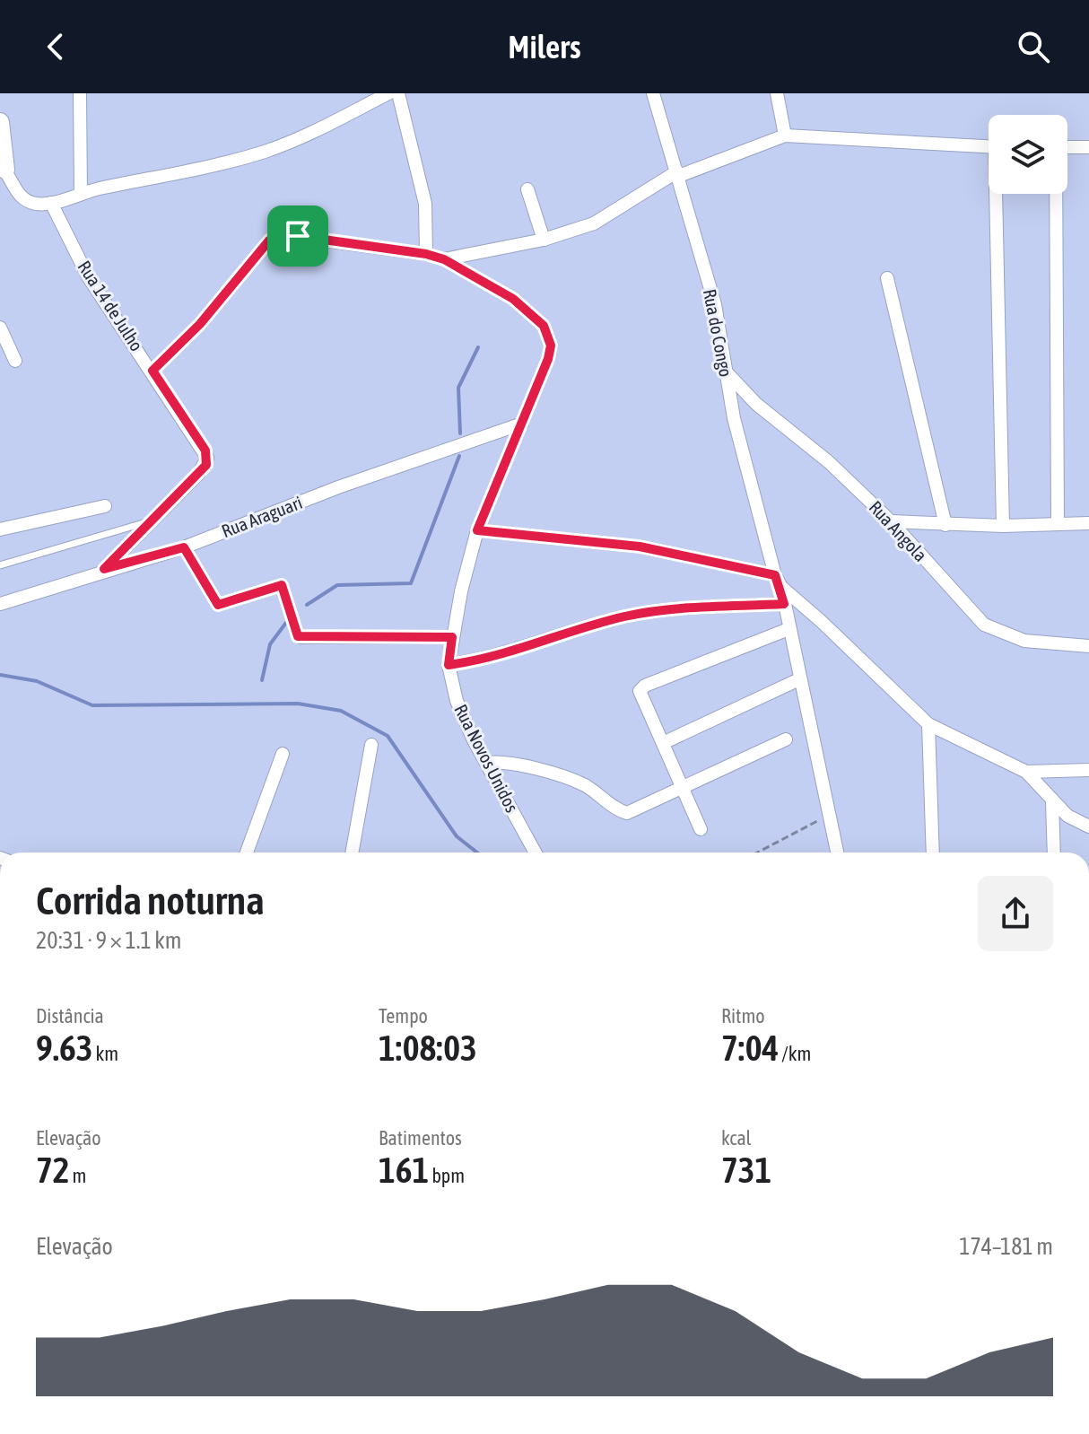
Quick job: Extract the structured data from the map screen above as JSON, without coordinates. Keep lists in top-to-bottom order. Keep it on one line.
{"streets":{"street":["Rua 14 de Julho","Rua do Congo","Rua Araguari","Rua Angola","Rua Novos Unidos"]},"crossings":[["Rua 14 de Julho","Rua Araguari"],["Rua 14 de Julho","Rua Novos Unidos"],["Rua do Congo","Rua Angola"],["Rua Araguari","Rua Novos Unidos"]],"page":{"header":"Milers","heading":["Corrida noturna","20:31 · 9 × 1.1 km"],"stats":[["Distância","9.63 km"],["Tempo","1:08:03"],["Ritmo","7:04 /km"],["Elevação","72 m"],["Batimentos","161 bpm"],["kcal","731"]],"chart":["Elevação","174–181 m"]}}
